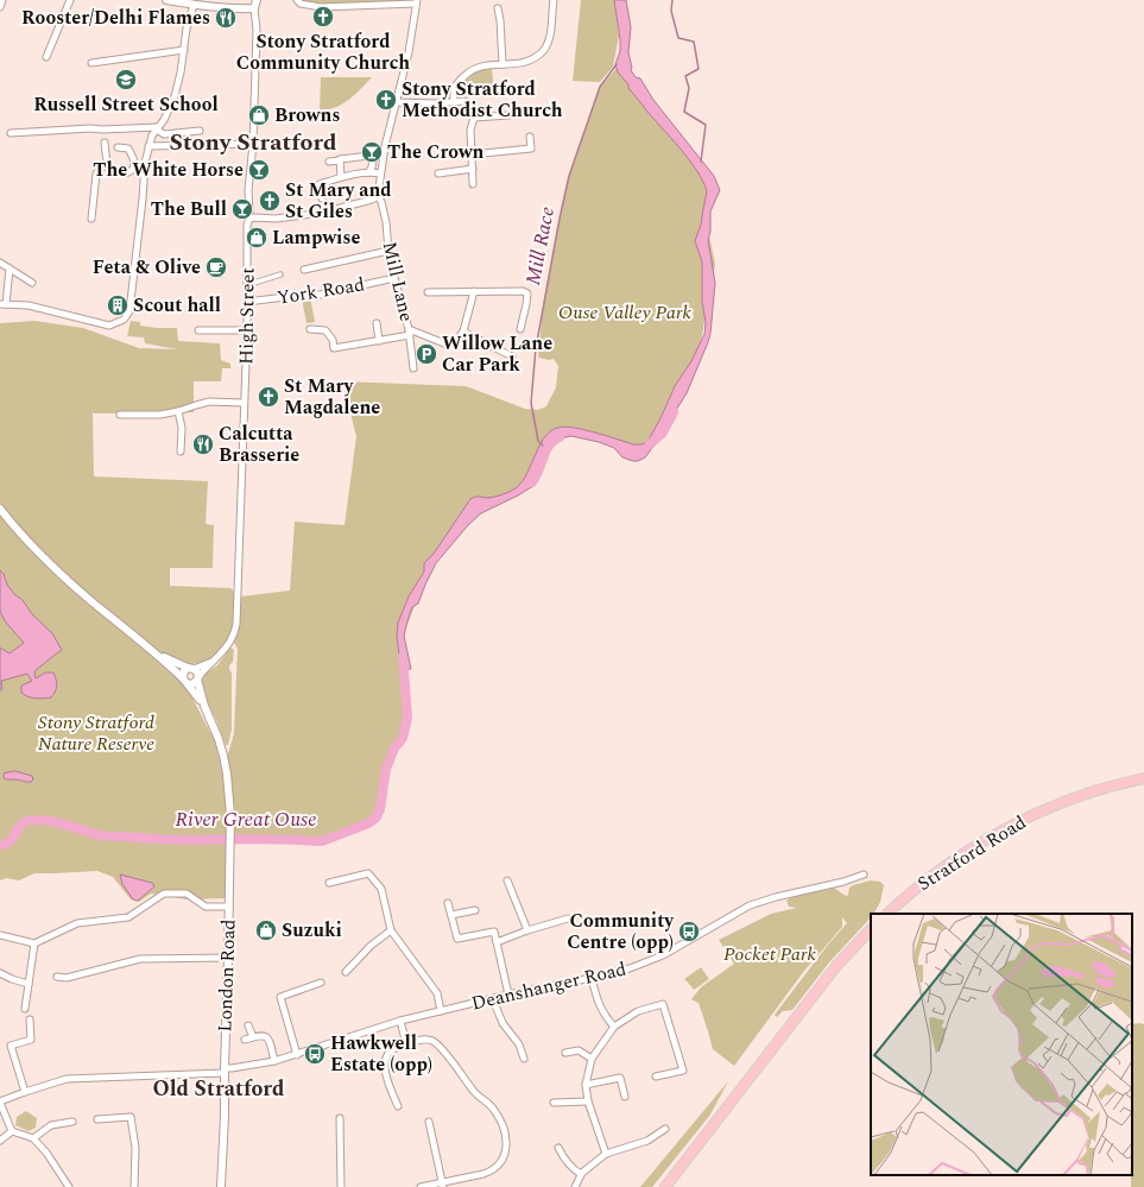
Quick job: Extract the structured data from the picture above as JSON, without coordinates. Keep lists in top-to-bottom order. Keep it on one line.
{"streets":{"main road":["Stratford Road"],"street":["Mill Lane","York Road","High Street","London Road","Deanshanger Road"]},"crossings":[["Mill Lane","York Road"],["York Road","High Street"],["London Road","Deanshanger Road"]],"districts":["Stony Stratford","Old Stratford"],"water":["Mill Race","River Great Ouse"],"parks":["Ouse Valley Park","Stony Stratford Nature Reserve","Pocket Park"],"places":{"church":["Stony Stratford Community Church","Stony Stratford Methodist Church","St Mary and St Giles","St Mary Magdalene"],"restaurant":["Rooster/Delhi Flames","Calcutta Brasserie"],"school or university":["Russell Street School"],"shop":["Browns","Lampwise","Suzuki"],"bar":["The Crown","The White Horse","The Bull"],"cafe":["Feta & Olive"],"building":["Scout hall"],"parking":["Willow Lane Car Park"],"bus stop":["Community Centre (opp)","Hawkwell Estate (opp)"]}}
